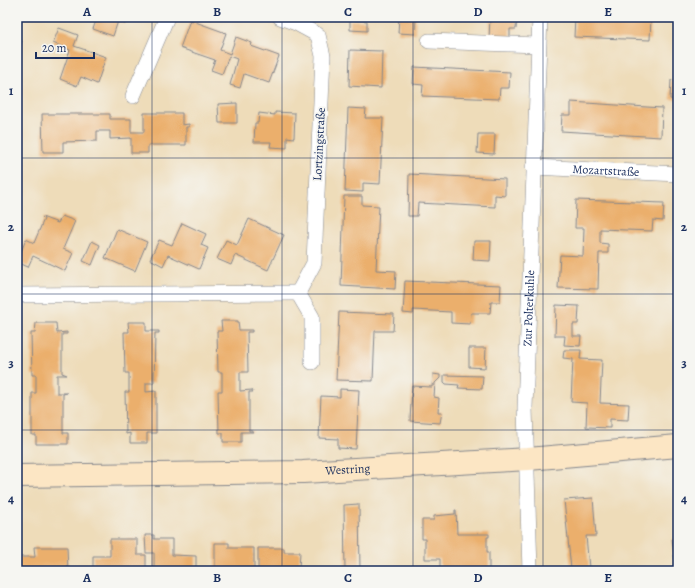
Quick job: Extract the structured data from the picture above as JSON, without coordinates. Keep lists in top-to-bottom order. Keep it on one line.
{"streets":{"street":["Lortzingstraße","Mozartstraße","Zur Polterkuhle","Westring"]},"crossings":[["Mozartstraße","Zur Polterkuhle"],["Zur Polterkuhle","Westring"]],"scale_bar":"20 m","grid":{"columns":["A","B","C","D","E"],"rows":["1","2","3","4"]}}
